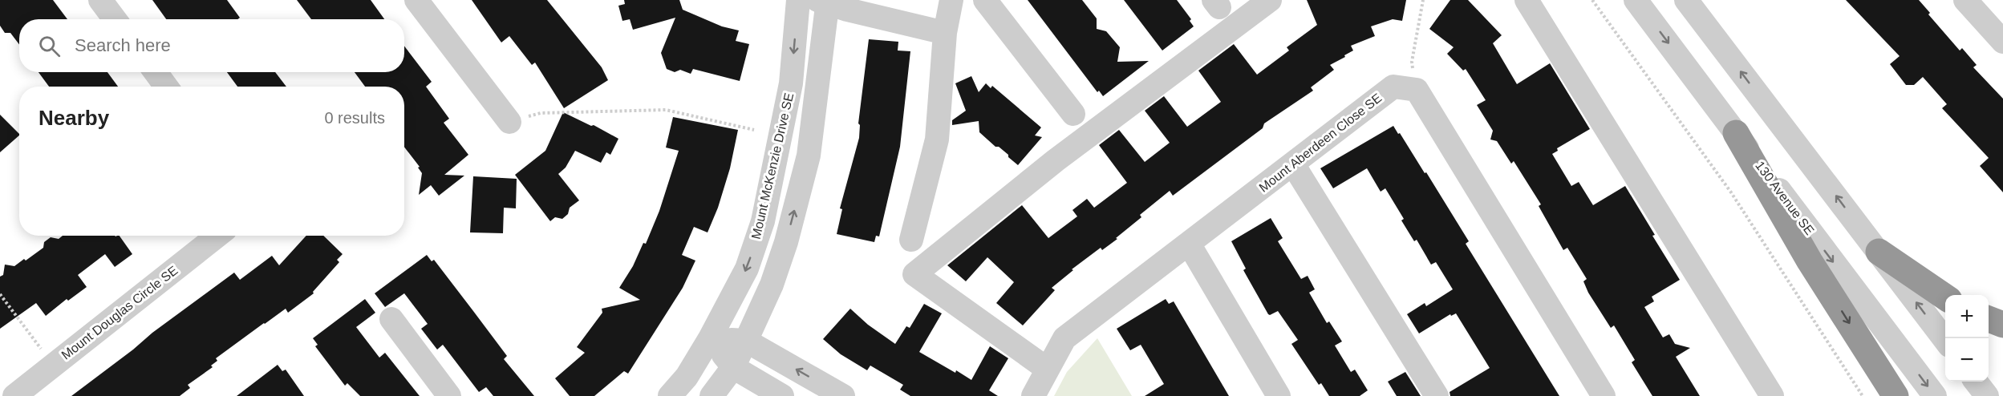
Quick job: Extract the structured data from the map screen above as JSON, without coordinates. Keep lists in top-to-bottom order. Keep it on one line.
{"streets":{"street":["Mount Aberdeen Close SE","Mount McKenzie Drive SE","130 Avenue SE","Mount Douglas Circle SE"]},"page":{"search":"Search here","heading":["Nearby","0 results"],"map_buttons":["+","−"]}}
